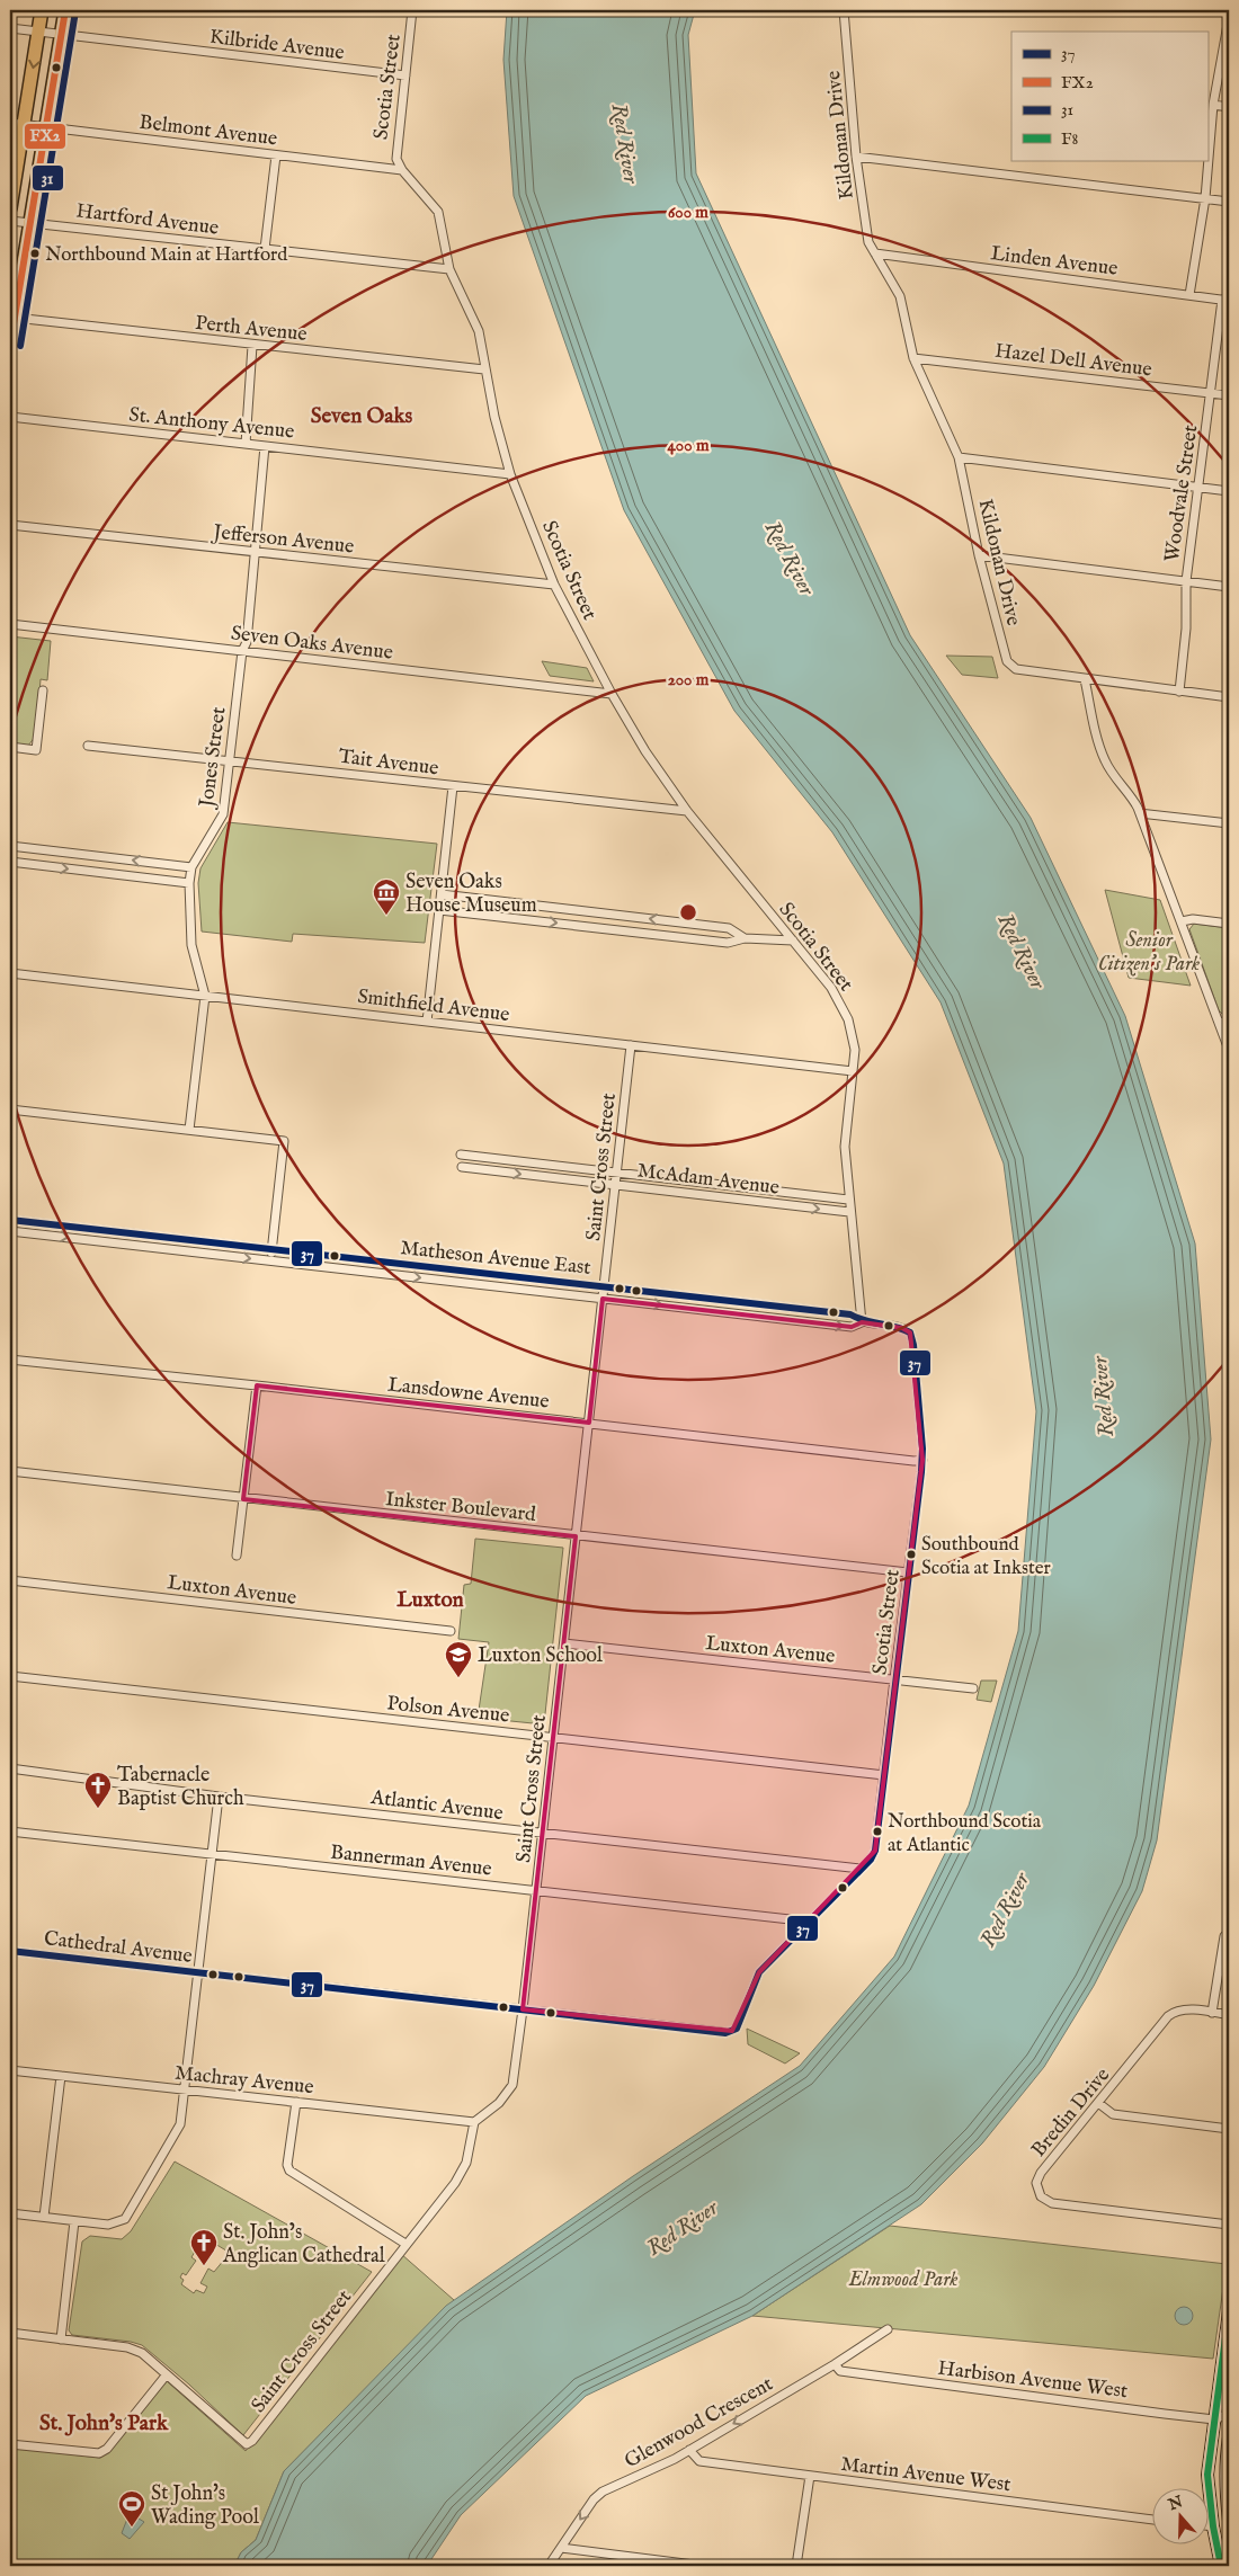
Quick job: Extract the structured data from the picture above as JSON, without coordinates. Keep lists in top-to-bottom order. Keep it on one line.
{"streets":{"street":["Kilbride Avenue","Scotia Street","Belmont Avenue","Kildonan Drive","Hartford Avenue","Linden Avenue","Perth Avenue","Hazel Dell Avenue","St. Anthony Avenue","Woodvale Street","Jefferson Avenue","Seven Oaks Avenue","Jones Street","Tait Avenue","Smithfield Avenue","Saint Cross Street","McAdam Avenue","Matheson Avenue East","Lansdowne Avenue","Inkster Boulevard","Luxton Avenue","Polson Avenue","Atlantic Avenue","Bannerman Avenue","Cathedral Avenue","Machray Avenue","Bredin Drive","Harbison Avenue West","Glenwood Crescent","Martin Avenue West"]},"crossings":[["Kilbride Avenue","Scotia Street"],["Scotia Street","Belmont Avenue"],["Scotia Street","Hartford Avenue"],["Scotia Street","Perth Avenue"],["Scotia Street","St. Anthony Avenue"],["Scotia Street","Jefferson Avenue"],["Scotia Street","Seven Oaks Avenue"],["Scotia Street","Tait Avenue"],["Scotia Street","Smithfield Avenue"],["Scotia Street","McAdam Avenue"],["Scotia Street","Matheson Avenue East"],["Scotia Street","Lansdowne Avenue"],["Scotia Street","Inkster Boulevard"],["Scotia Street","Luxton Avenue"],["Scotia Street","Polson Avenue"],["Scotia Street","Atlantic Avenue"],["Scotia Street","Bannerman Avenue"],["Scotia Street","Cathedral Avenue"],["Kildonan Drive","Linden Avenue"],["Kildonan Drive","Hazel Dell Avenue"],["Kildonan Drive","Woodvale Street"],["Linden Avenue","Woodvale Street"],["Hazel Dell Avenue","Woodvale Street"],["St. Anthony Avenue","Jones Street"],["Jefferson Avenue","Jones Street"],["Seven Oaks Avenue","Jones Street"],["Jones Street","Tait Avenue"],["Jones Street","Smithfield Avenue"],["Smithfield Avenue","Saint Cross Street"],["Saint Cross Street","McAdam Avenue"],["Saint Cross Street","Matheson Avenue East"],["Saint Cross Street","Lansdowne Avenue"],["Saint Cross Street","Inkster Boulevard"],["Saint Cross Street","Luxton Avenue"],["Saint Cross Street","Polson Avenue"],["Saint Cross Street","Atlantic Avenue"],["Saint Cross Street","Bannerman Avenue"],["Saint Cross Street","Cathedral Avenue"],["Saint Cross Street","Machray Avenue"],["Harbison Avenue West","Glenwood Crescent"],["Glenwood Crescent","Martin Avenue West"]],"one_way":["Glenwood Crescent"],"districts":["Seven Oaks","Luxton","St. John's Park"],"water":["Red River"],"parks":["Senior Citizen's Park","Elmwood Park"],"places":{"other":["Northbound Main at Hartford","Southbound Scotia at Inkster","Northbound Scotia at Atlantic"],"museum":["Seven Oaks House Museum"],"school or university":["Luxton School"],"church":["Tabernacle Baptist Church","St. John’s Anglican Cathedral"],"sports":["St John's Wading Pool"]},"lines":["transit line FX2","transit line 31","transit line 37","transit line F8"],"legend":["37","FX2","31","F8"],"north":"top","rings":["600 m","400 m","200 m"]}
